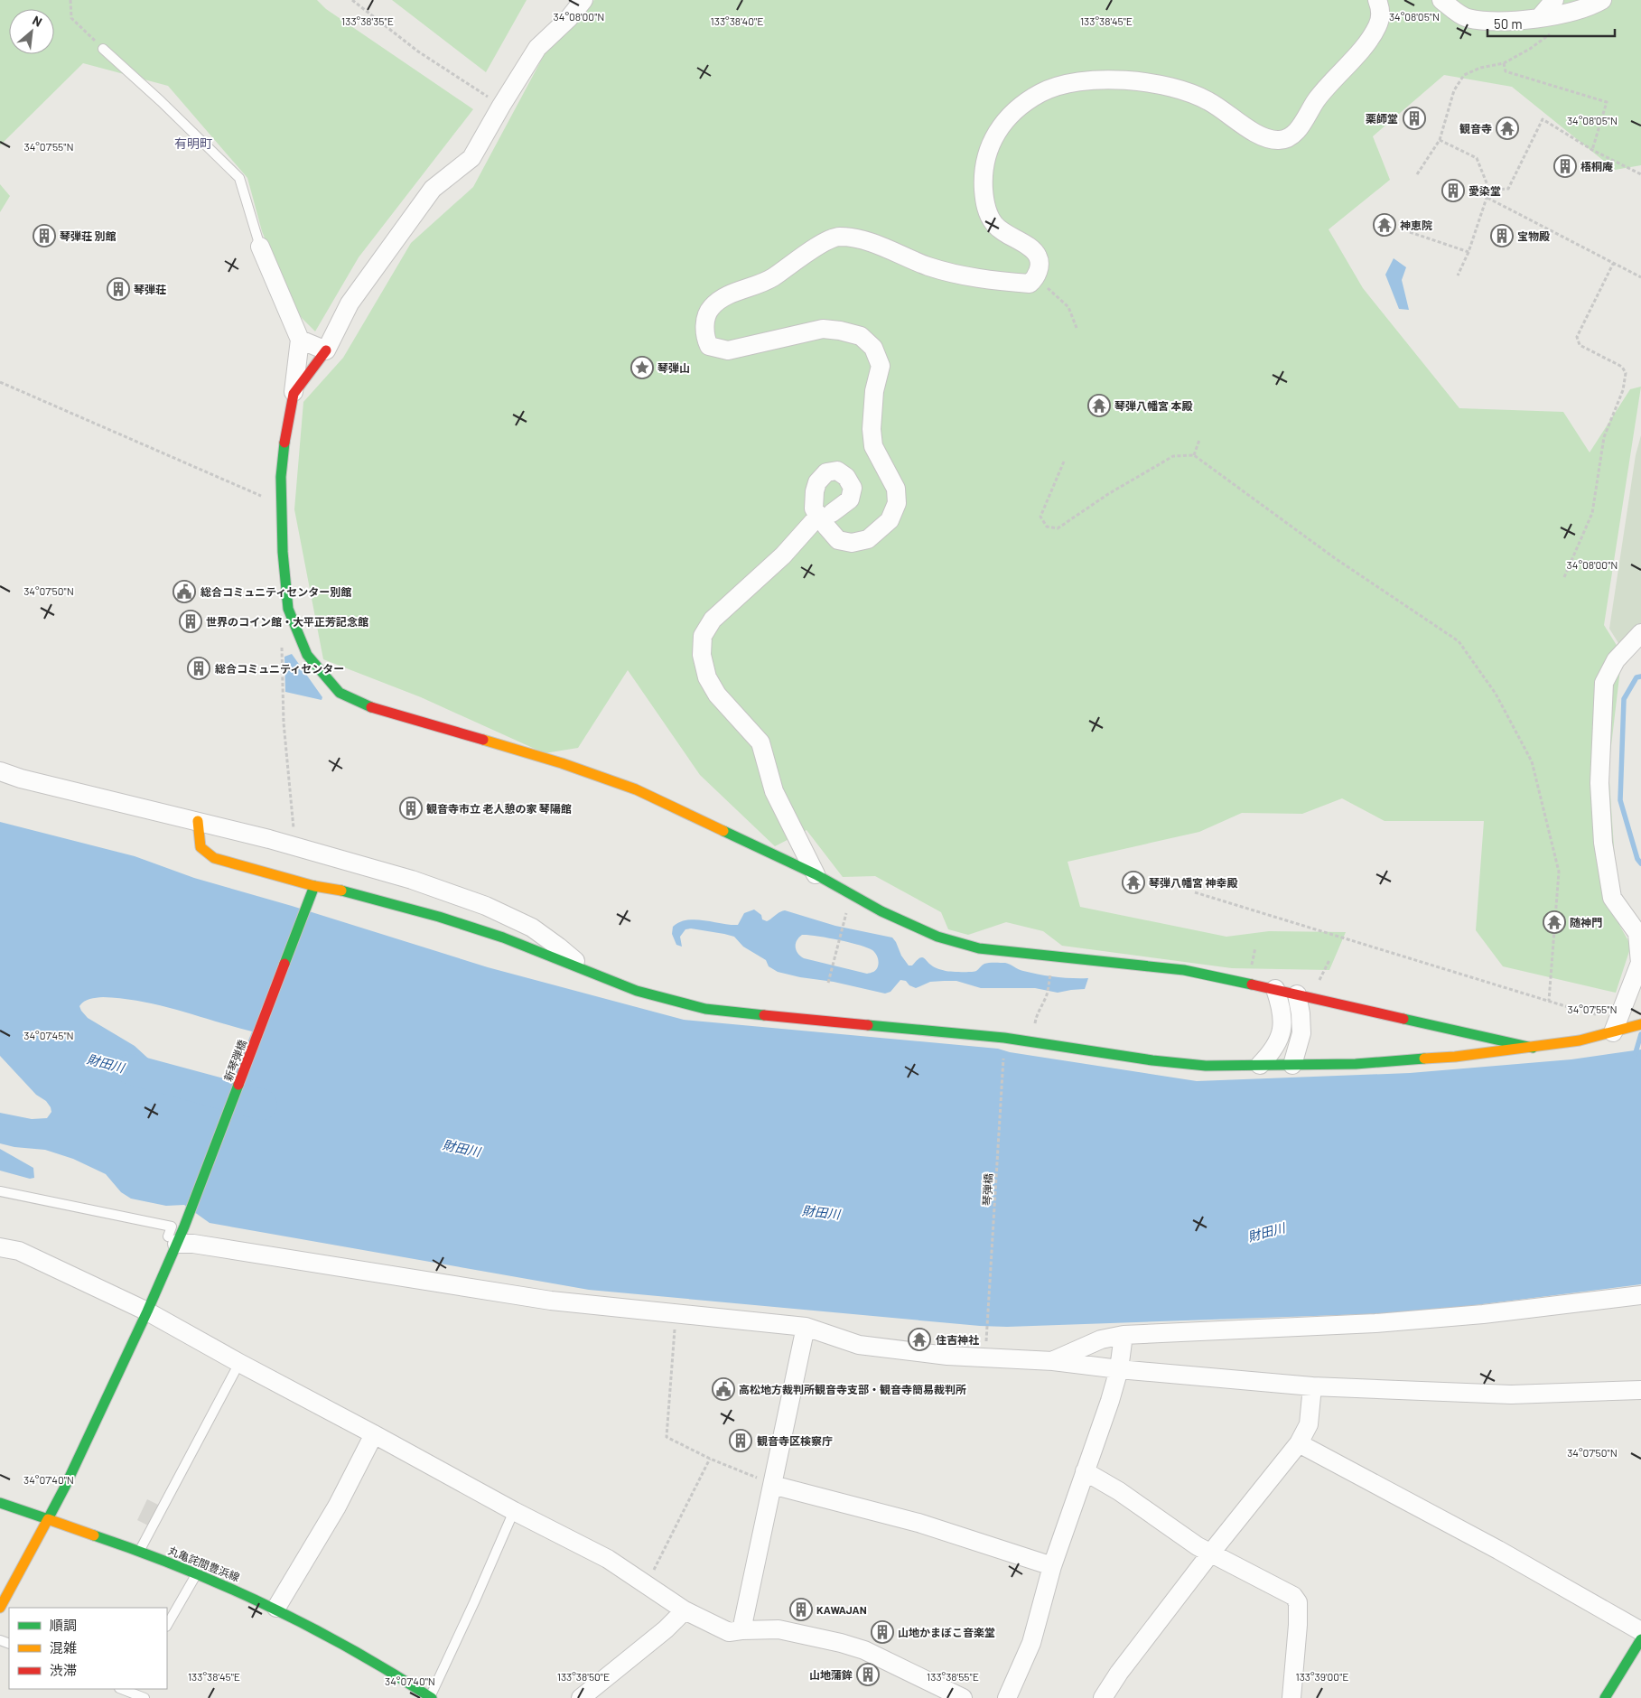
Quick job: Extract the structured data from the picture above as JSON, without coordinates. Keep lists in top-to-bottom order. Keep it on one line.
{"streets":{"street":["新琴弾橋","丸亀詫間豊浜線"],"path":["琴弾橋"]},"crossings":[["新琴弾橋","丸亀詫間豊浜線"]],"districts":["有明町"],"water":["財田川"],"places":{"building":["薬師堂","梧桐庵","愛染堂","琴弾荘 別館","宝物殿","琴弾荘","世界のコイン館・大平正芳記念館","総合コミュニティセンター","観音寺市立 老人憩の家 琴陽館","観音寺区検察庁","KAWAJAN","山地かまぼこ音楽堂","山地蒲鉾"],"temple":["観音寺","神恵院","琴弾八幡宮 本殿","琴弾八幡宮 神幸殿","随神門","住吉神社"],"place":["琴弾山"],"public building":["総合コミュニティセンター別館","高松地方裁判所観音寺支部・観音寺簡易裁判所"]},"legend":["順調","混雑","渋滞"],"scale_bar":"50 m","north":"top right","coordinates":["34°08'00\"N","34°08'05\"N","133°38'35\"E","133°38'40\"E","133°38'45\"E","34°07'55\"N","34°07'50\"N","34°07'45\"N","34°07'40\"N","133°38'50\"E","133°38'55\"E","133°39'00\"E"]}
